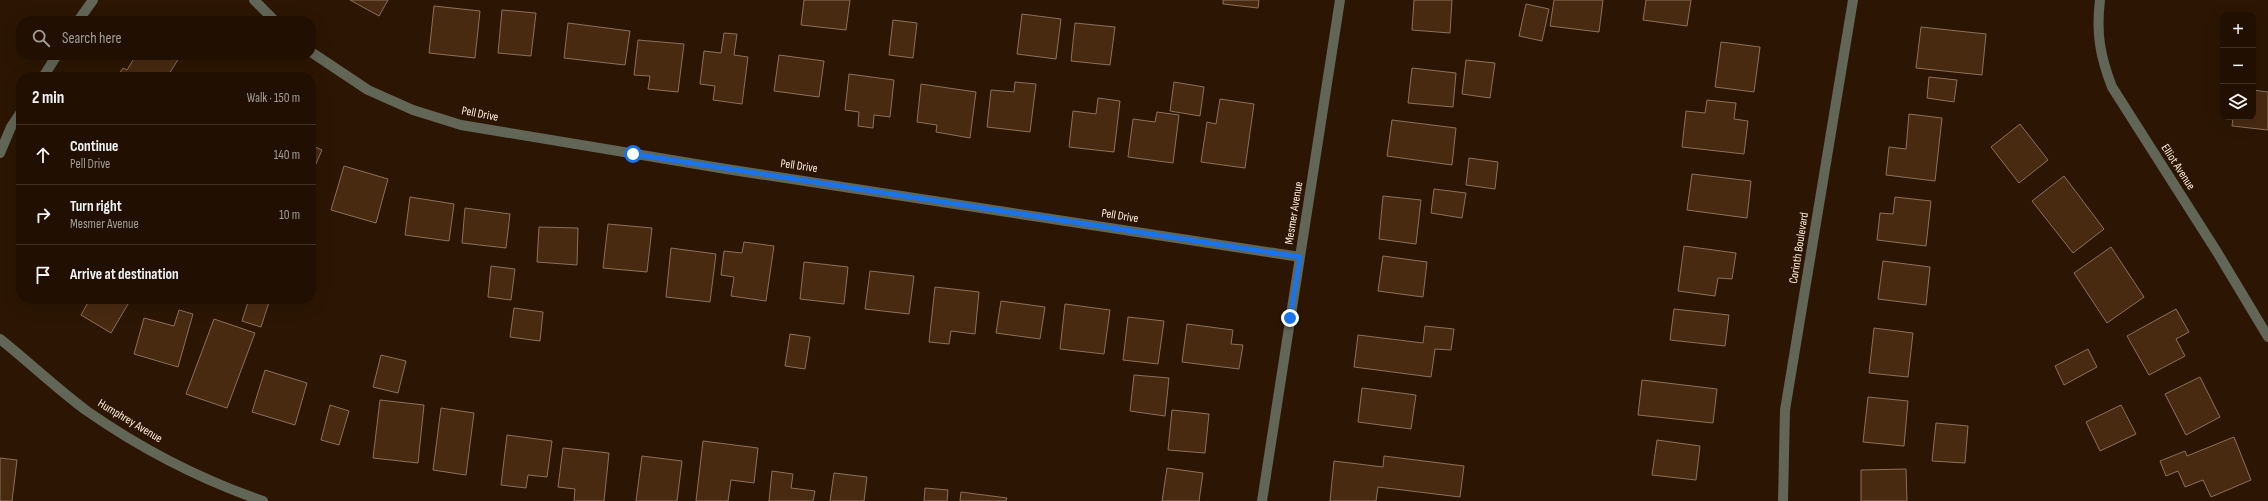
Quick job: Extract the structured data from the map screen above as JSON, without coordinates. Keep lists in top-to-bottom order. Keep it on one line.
{"streets":{"street":["Pell Drive","Elliot Avenue","Mesmer Avenue","Corinth Boulevard","Humphrey Avenue"]},"crossings":[["Pell Drive","Mesmer Avenue"]],"page":{"map_buttons":["+","−"],"search":"Search here","heading":["2 min","Walk · 150 m"],"list":[["Continue","Pell Drive","140 m"],["Turn right","Mesmer Avenue","10 m"],"Arrive at destination"]}}
